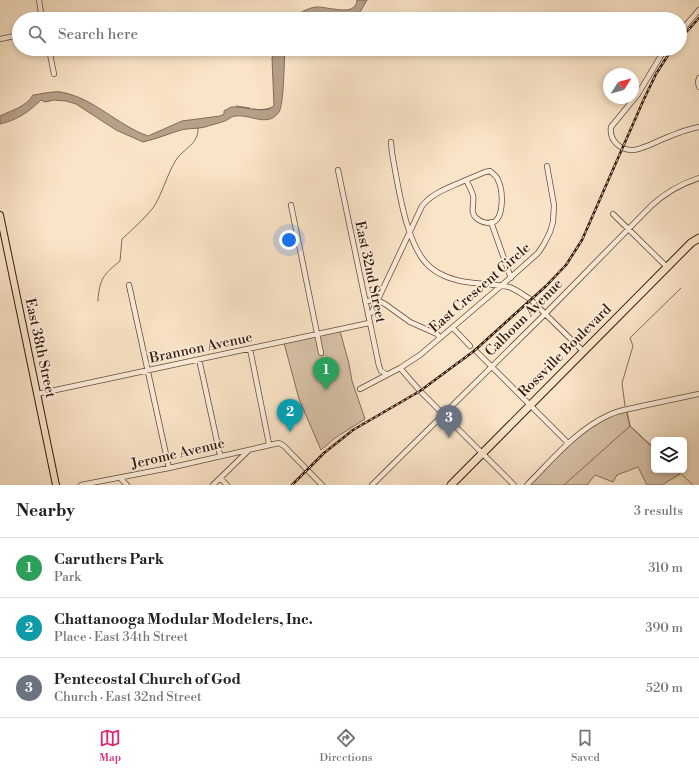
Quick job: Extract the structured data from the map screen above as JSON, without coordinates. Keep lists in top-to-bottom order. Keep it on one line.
{"streets":{"highway":["Rossville Boulevard"],"main road":["East 38th Street"],"street":["East 32nd Street","East Crescent Circle","Calhoun Avenue","Brannon Avenue","Jerome Avenue"]},"crossings":[["East 32nd Street","East Crescent Circle"],["East 32nd Street","Brannon Avenue"],["East 38th Street","Brannon Avenue"]],"north":"top right","page":{"search":"Search here","pins":["1","2","3"],"heading":["Nearby","3 results"],"list":[{"mark":"1","name":"Caruthers Park","note":"Park","value":"310 m"},{"mark":"2","name":"Chattanooga Modular Modelers, Inc.","note":"Place · East 34th Street","value":"390 m"},{"mark":"3","name":"Pentecostal Church of God","note":"Church · East 32nd Street","value":"520 m"}],"nav":["Map","Directions","Saved"]}}
